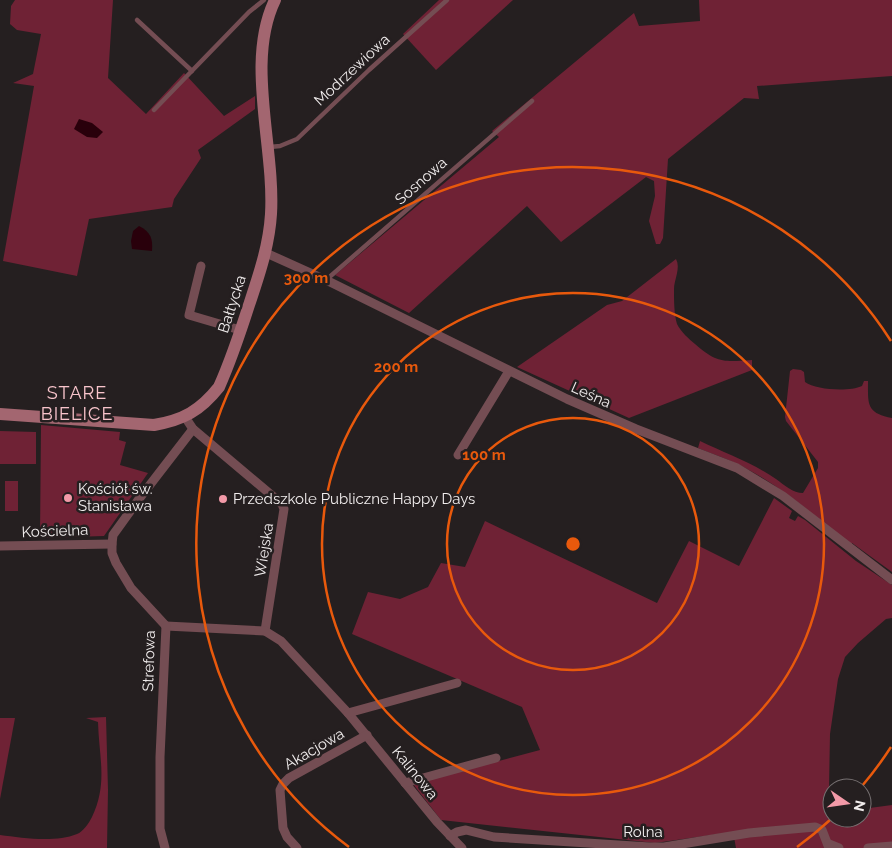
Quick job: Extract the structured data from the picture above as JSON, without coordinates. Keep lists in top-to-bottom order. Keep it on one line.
{"streets":{"street":["Bałtycka","Leśna","Kościelna","Wiejska","Strefowa","Akacjowa","Kalinowa","Rolna"],"lane":["Modrzewiowa","Sosnowa"]},"crossings":[["Modrzewiowa","Bałtycka"],["Sosnowa","Leśna"],["Bałtycka","Leśna"],["Bałtycka","Wiejska"],["Kościelna","Strefowa"],["Wiejska","Kalinowa"],["Akacjowa","Kalinowa"],["Kalinowa","Rolna"]],"districts":["STARE BIELICE"],"places":["Kościół św. Stanisława","Przedszkole Publiczne Happy Days"],"north":"right","rings":["300 m","200 m","100 m"]}
